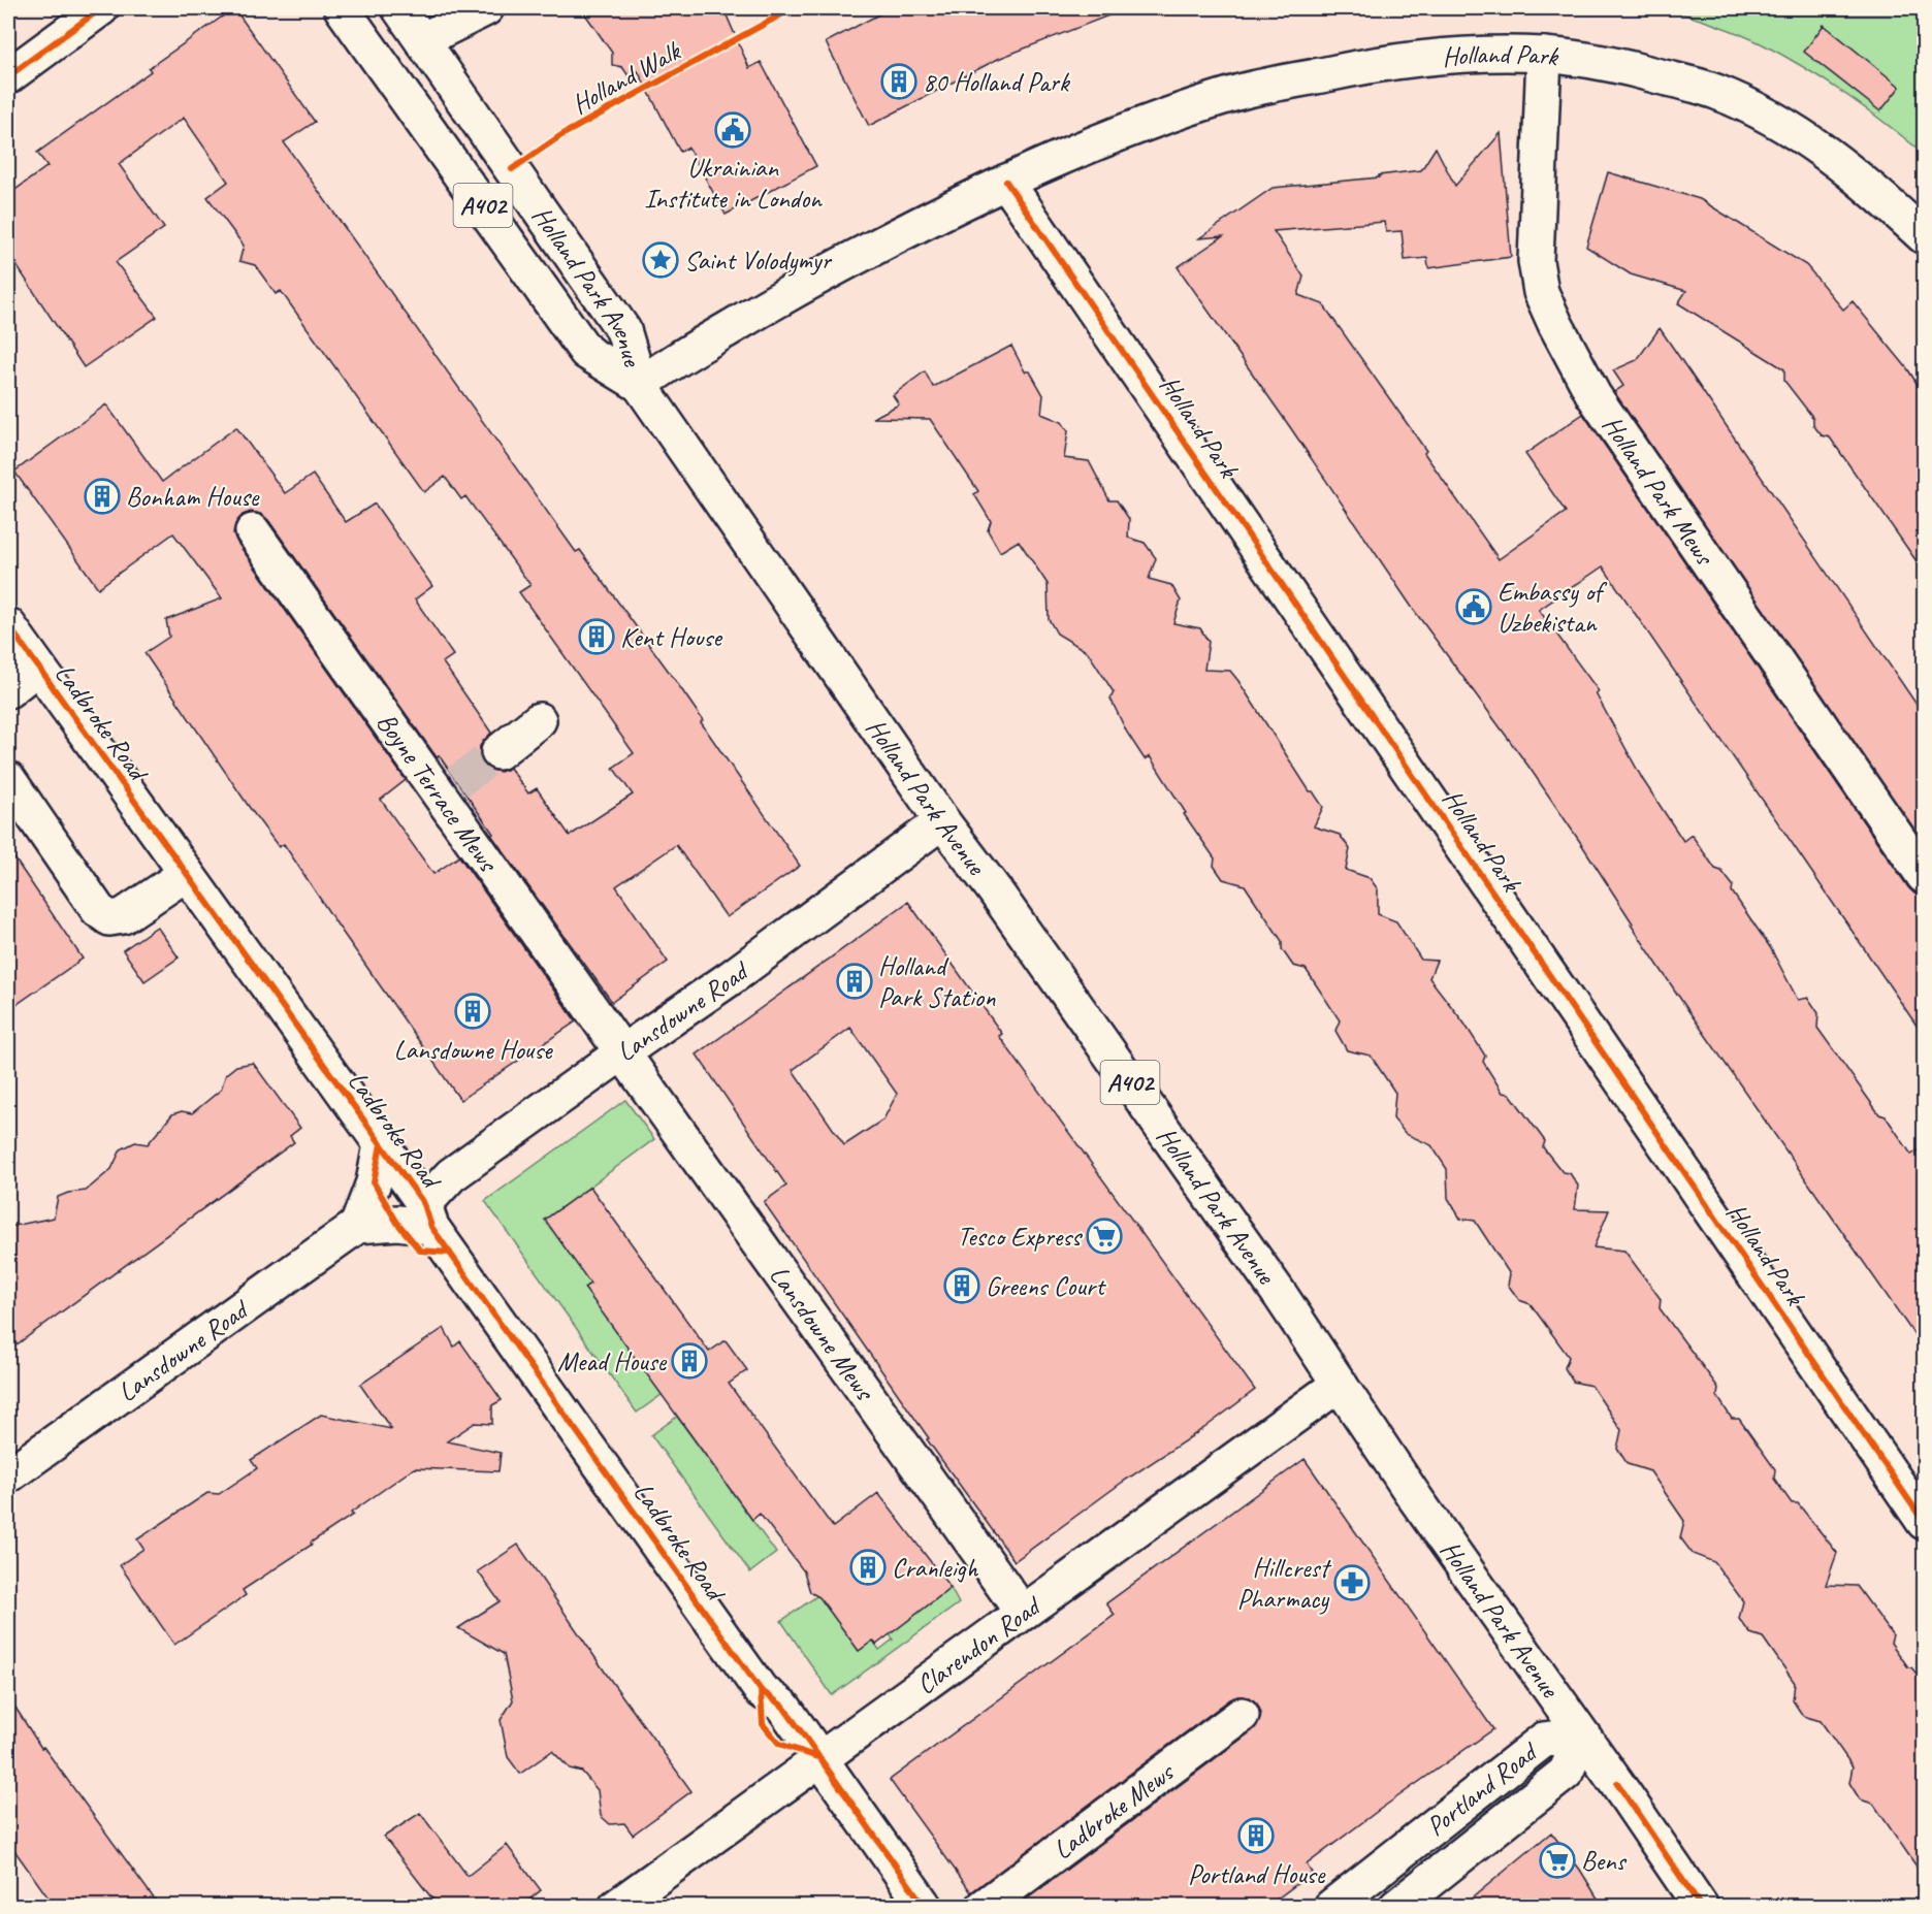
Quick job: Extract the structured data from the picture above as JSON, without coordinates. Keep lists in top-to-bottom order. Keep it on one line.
{"streets":{"street":["Holland Park","A402","Holland Park Avenue","Holland Park Mews","Ladbroke Road","Boyne Terrace Mews","Lansdowne Road","Lansdowne Mews","Clarendon Road","Portland Road","Ladbroke Mews"],"cycle path":["Holland Walk"]},"crossings":[["Holland Park","Holland Park Avenue"],["Holland Park","Holland Park Mews"],["Holland Park Avenue","Lansdowne Road"],["Holland Park Avenue","Clarendon Road"],["Holland Park Avenue","Portland Road"],["Ladbroke Road","Lansdowne Road"],["Ladbroke Road","Clarendon Road"],["Boyne Terrace Mews","Lansdowne Road"],["Boyne Terrace Mews","Lansdowne Mews"],["Lansdowne Road","Lansdowne Mews"],["Lansdowne Mews","Clarendon Road"]],"places":{"building":["80 Holland Park","Bonham House","Kent House","Holland Park Station","Lansdowne House","Greens Court","Mead House","Cranleigh","Portland House"],"public building":["Ukrainian Institute in London","Embassy of Uzbekistan"],"place":["Saint Volodymyr"],"supermarket":["Tesco Express","Bens"],"pharmacy":["Hillcrest Pharmacy"]}}
